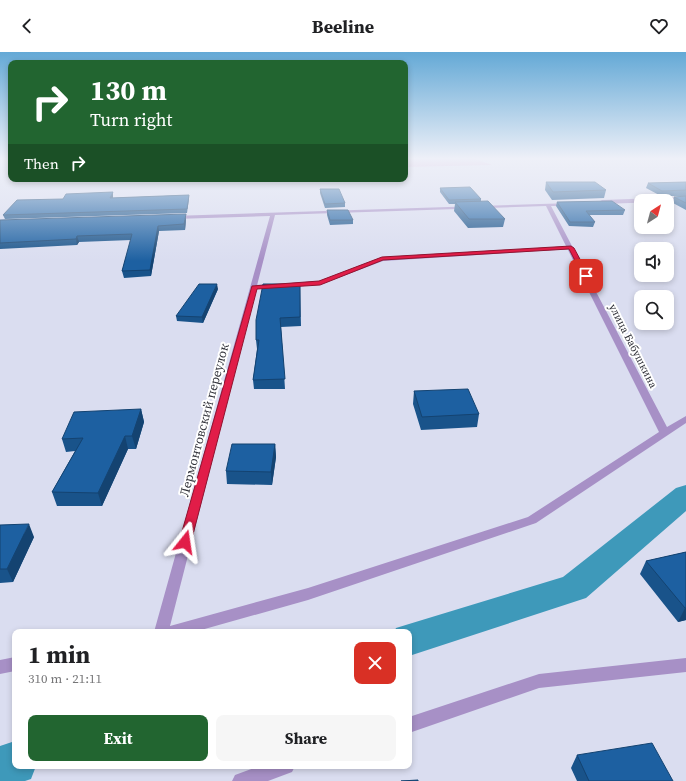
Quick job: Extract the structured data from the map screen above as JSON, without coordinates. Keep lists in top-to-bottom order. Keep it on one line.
{"streets":{"street":["улица Бабушкина","Лермонтовский переулок"]},"north":"top right","page":{"header":"Beeline","turn":["130 m","Turn right"],"then":"Then","heading":["1 min","310 m · 21:11"],"buttons":["Exit","Share"]}}
